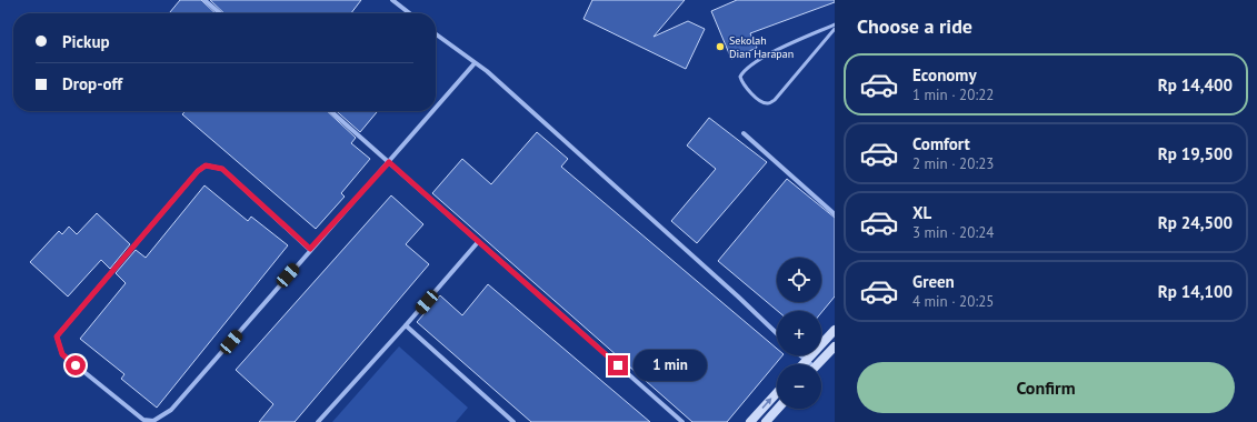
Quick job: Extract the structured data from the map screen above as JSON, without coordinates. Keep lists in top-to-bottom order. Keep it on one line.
{"places":["Sekolah Dian Harapan"],"page":{"heading":"Choose a ride","banner":["Pickup","Drop-off"],"list":[{"name":"Economy","note":"1 min · 20:22","value":"Rp 14,400"},{"name":"Comfort","note":"2 min · 20:23","value":"Rp 19,500"},{"name":"XL","note":"3 min · 20:24","value":"Rp 24,500"},{"name":"Green","note":"4 min · 20:25","value":"Rp 14,100"}],"map_buttons":["+","−"],"bubble":"1 min","buttons":"Confirm"}}
